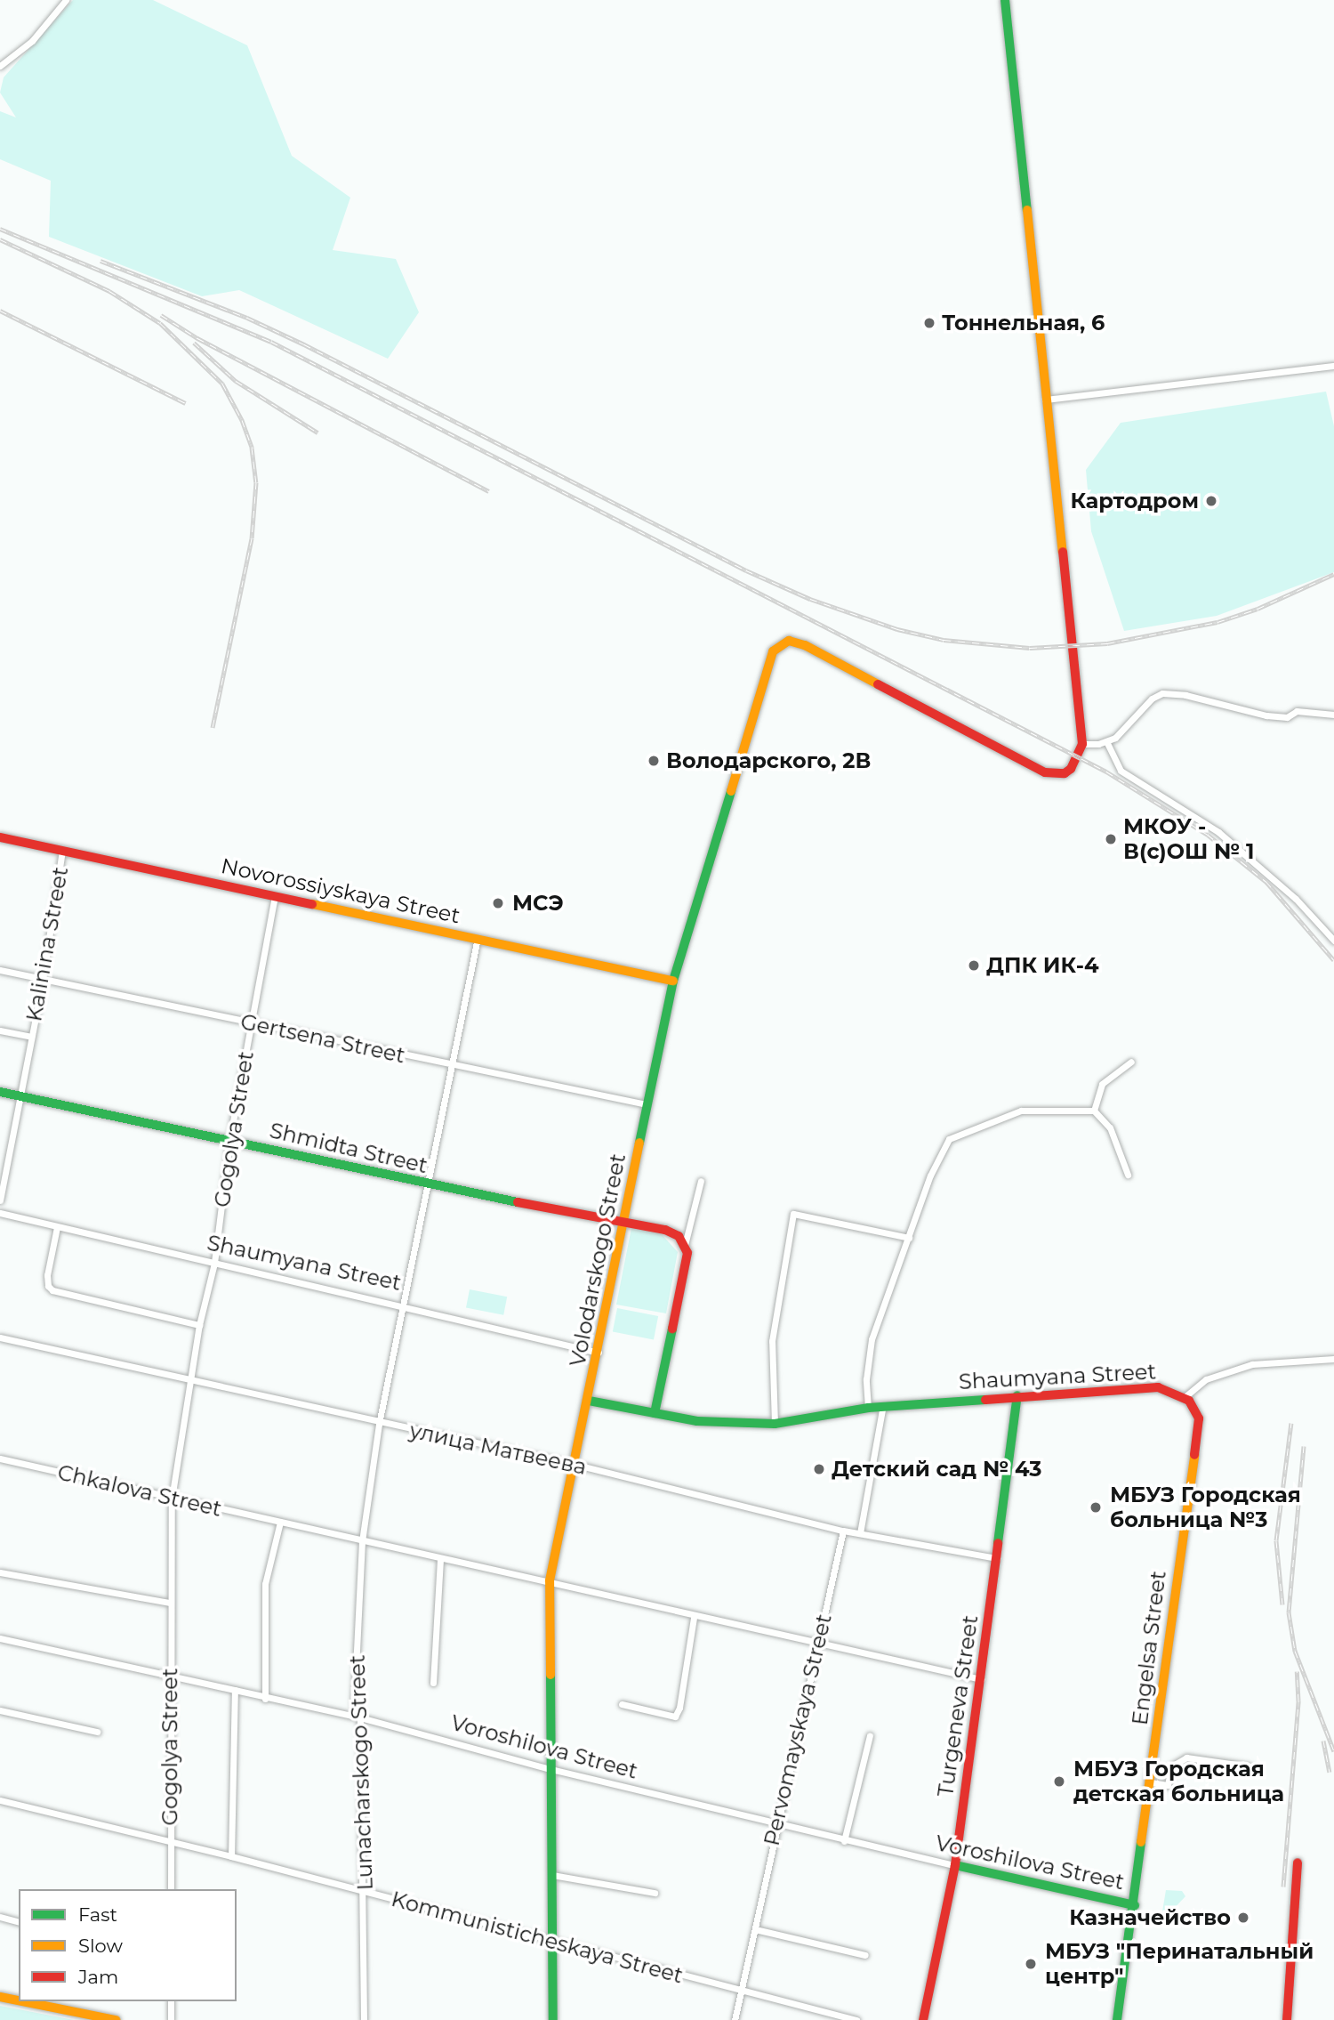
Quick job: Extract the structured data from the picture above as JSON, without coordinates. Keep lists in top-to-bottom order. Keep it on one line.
{"streets":{"main road":["Novorossiyskaya Street","Shmidta Street","Volodarskogo Street","Shaumyana Street","Engelsa Street","Turgeneva Street","Voroshilova Street"],"street":["Kalinina Street","Gertsena Street","Gogolya Street","улица Матвеева","Chkalova Street","Pervomayskaya Street","Lunacharskogo Street","Kommunisticheskaya Street"]},"crossings":[["Novorossiyskaya Street","Kalinina Street"],["Novorossiyskaya Street","Gogolya Street"],["Novorossiyskaya Street","Volodarskogo Street"],["Novorossiyskaya Street","Lunacharskogo Street"],["Kalinina Street","Gertsena Street"],["Kalinina Street","Shmidta Street"],["Gertsena Street","Gogolya Street"],["Gertsena Street","Volodarskogo Street"],["Gertsena Street","Lunacharskogo Street"],["Gogolya Street","Shmidta Street"],["Gogolya Street","Shaumyana Street"],["Gogolya Street","улица Матвеева"],["Gogolya Street","Chkalova Street"],["Gogolya Street","Voroshilova Street"],["Gogolya Street","Kommunisticheskaya Street"],["Shmidta Street","Volodarskogo Street"],["Shmidta Street","Lunacharskogo Street"],["Volodarskogo Street","Shaumyana Street"],["Volodarskogo Street","улица Матвеева"],["Volodarskogo Street","Chkalova Street"],["Volodarskogo Street","Voroshilova Street"],["Volodarskogo Street","Kommunisticheskaya Street"],["Shaumyana Street","Engelsa Street"],["Shaumyana Street","Turgeneva Street"],["Shaumyana Street","Lunacharskogo Street"],["улица Матвеева","Turgeneva Street"],["улица Матвеева","Pervomayskaya Street"],["улица Матвеева","Lunacharskogo Street"],["Chkalova Street","Turgeneva Street"],["Chkalova Street","Pervomayskaya Street"],["Chkalova Street","Lunacharskogo Street"],["Engelsa Street","Voroshilova Street"],["Turgeneva Street","Voroshilova Street"],["Pervomayskaya Street","Voroshilova Street"],["Pervomayskaya Street","Kommunisticheskaya Street"],["Voroshilova Street","Lunacharskogo Street"],["Lunacharskogo Street","Kommunisticheskaya Street"]],"places":["Тоннельная, 6","Картодром","Володарского, 2В","МКОУ - В(с)ОШ № 1","МСЭ","ДПК ИК-4","Детский сад № 43","МБУЗ Городская больница №3","МБУЗ Городская детская больница","Казначейство","МБУЗ \"Перинатальный центр\""],"legend":["Fast","Slow","Jam"]}
